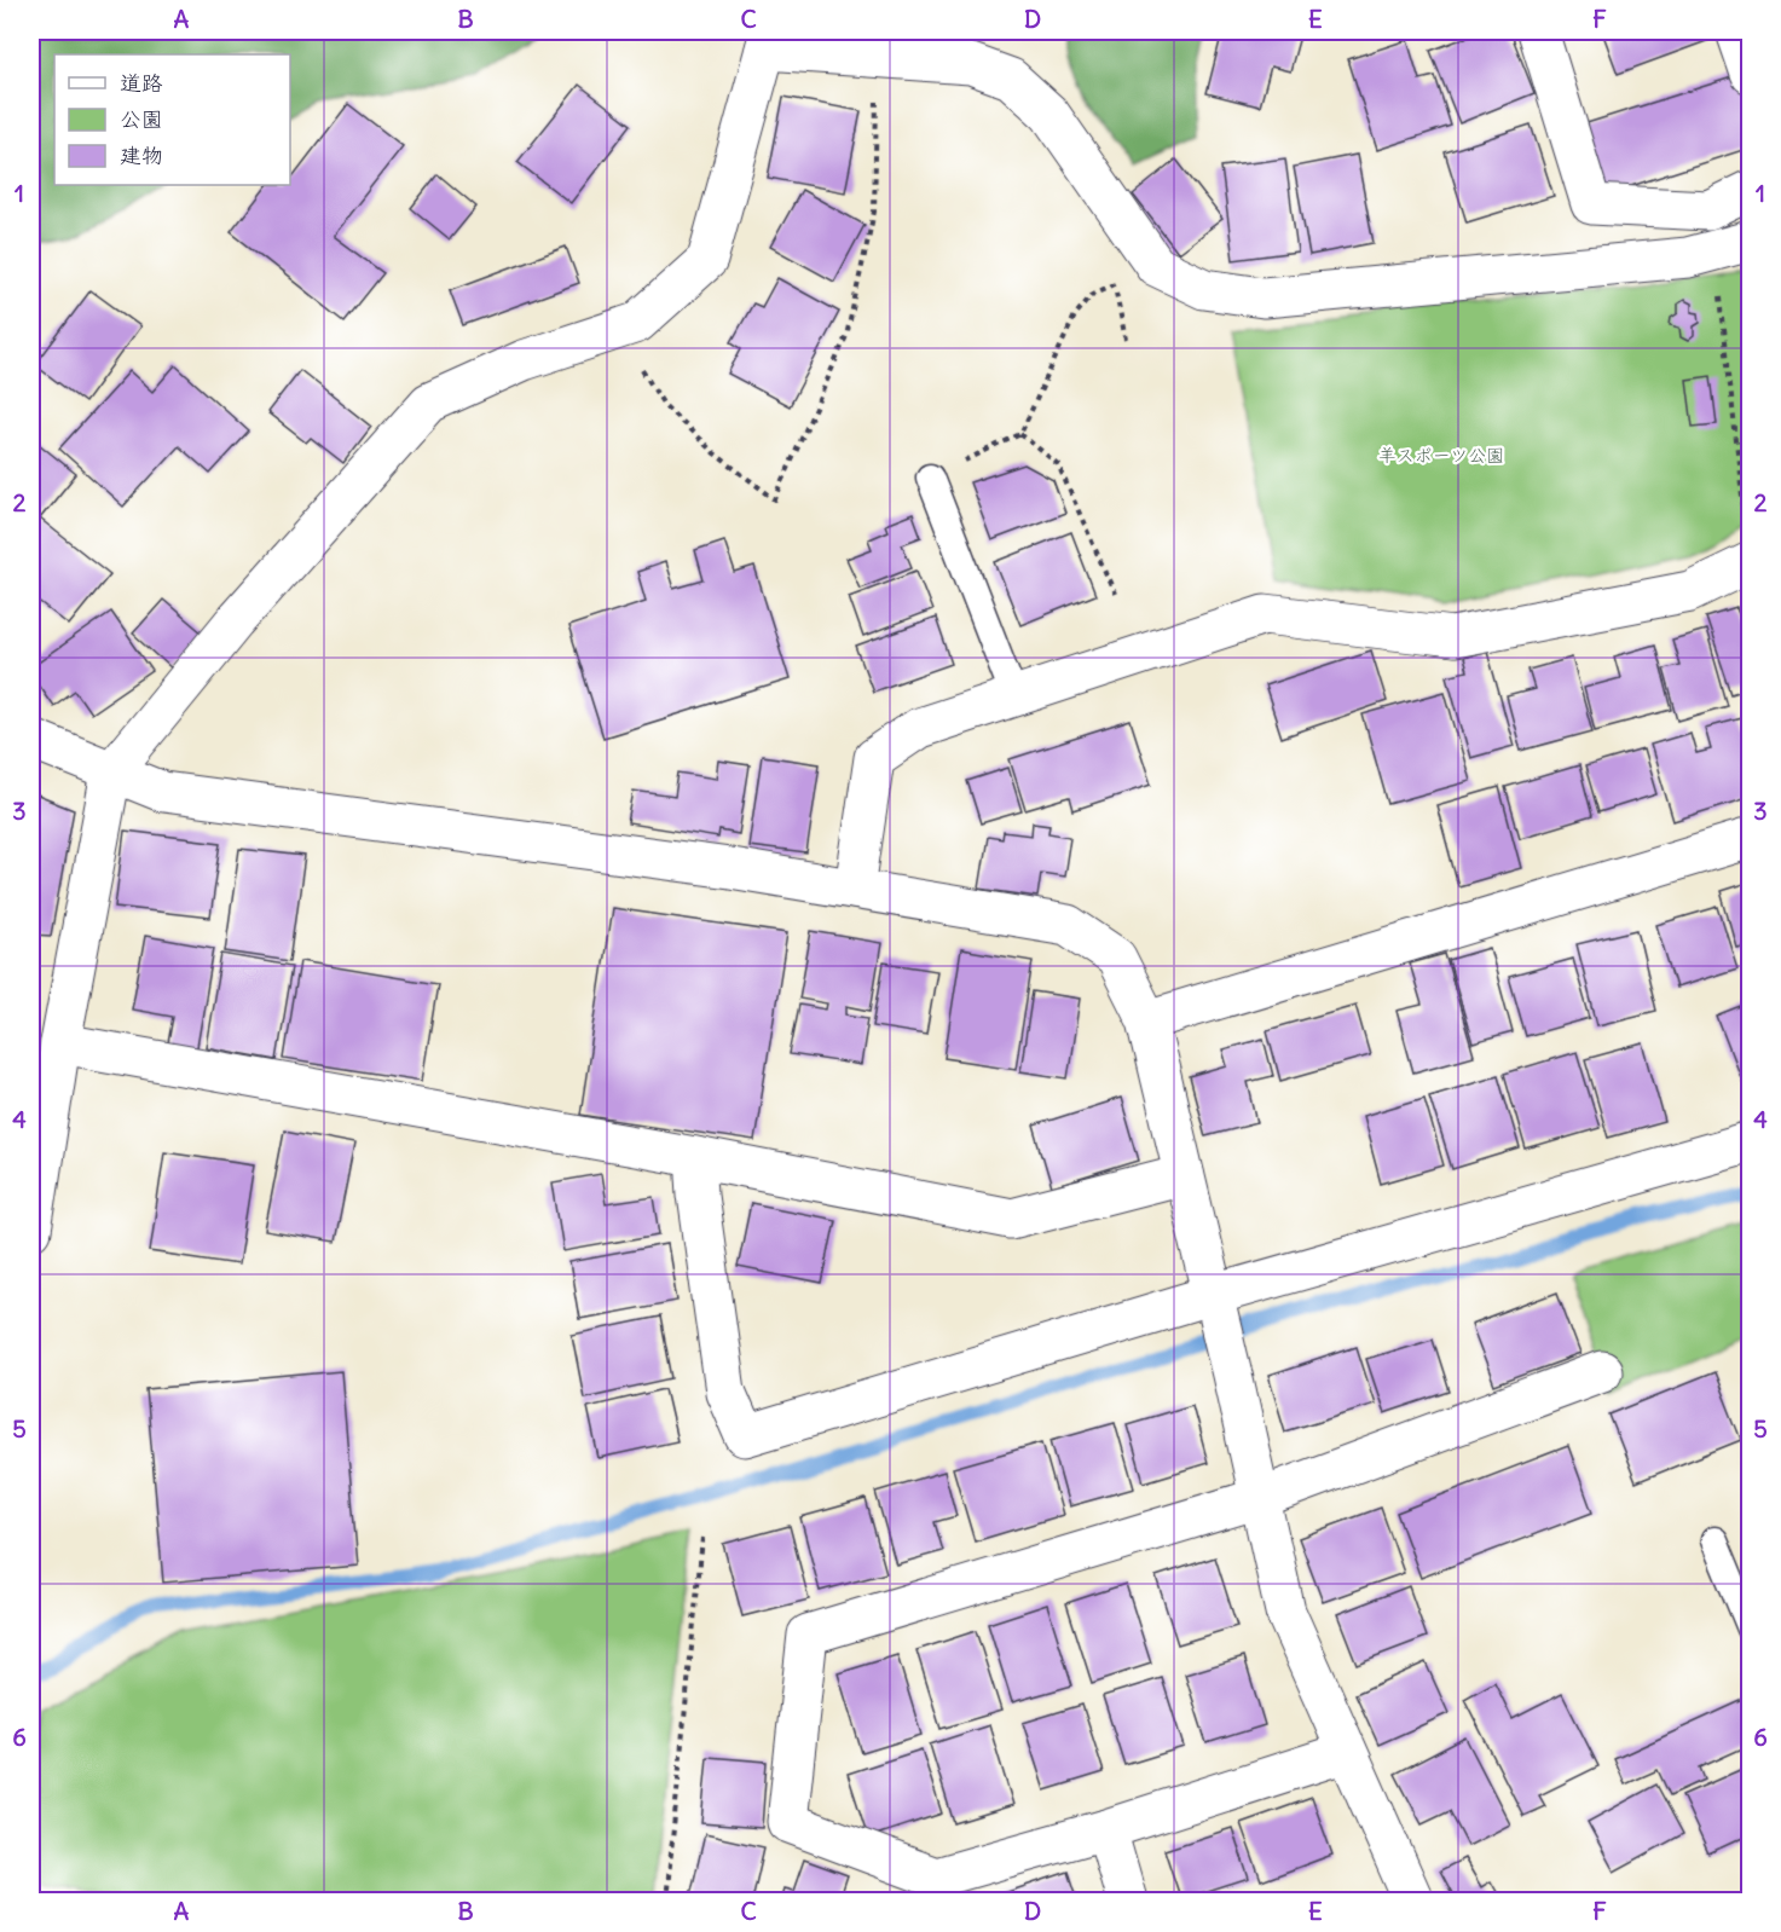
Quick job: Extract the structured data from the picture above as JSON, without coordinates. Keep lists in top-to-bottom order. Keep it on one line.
{"parks":["羊スポーツ公園"],"legend":["道路","公園","建物"],"grid":{"columns":["A","B","C","D","E","F"],"rows":["1","2","3","4","5","6"]}}
